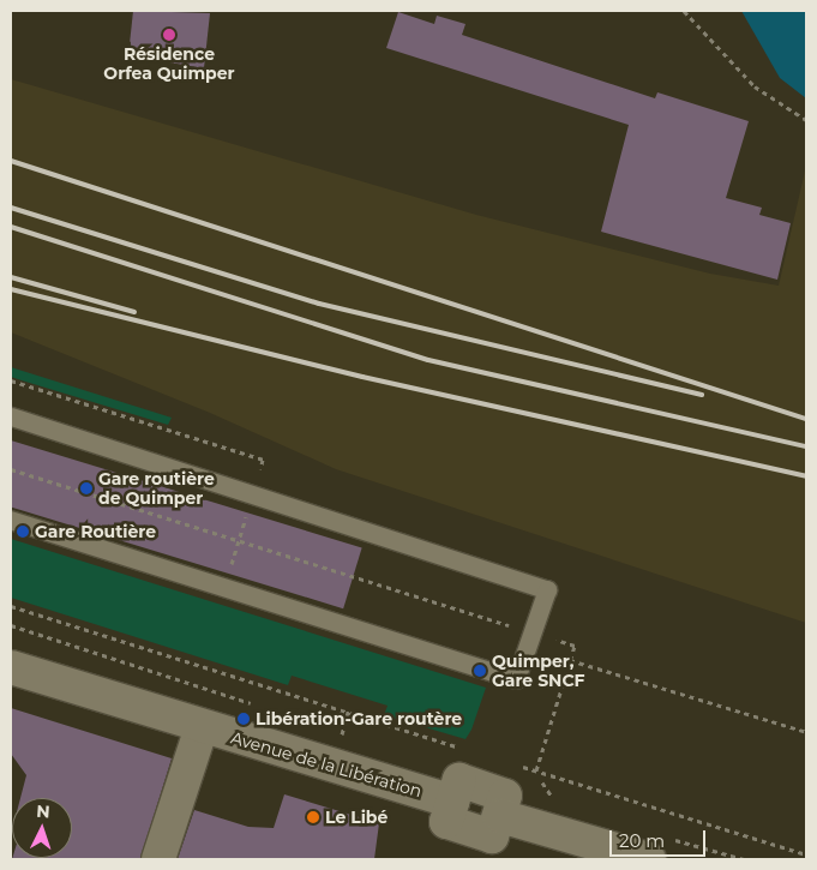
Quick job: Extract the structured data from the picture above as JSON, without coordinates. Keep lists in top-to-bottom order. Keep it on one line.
{"streets":{"main road":["Avenue de la Libération"]},"places":["Résidence Orfea Quimper","Gare routière de Quimper","Gare Routière","Quimper, Gare SNCF","Libération-Gare routère","Le Libé"],"scale_bar":"20 m","north":"top"}
